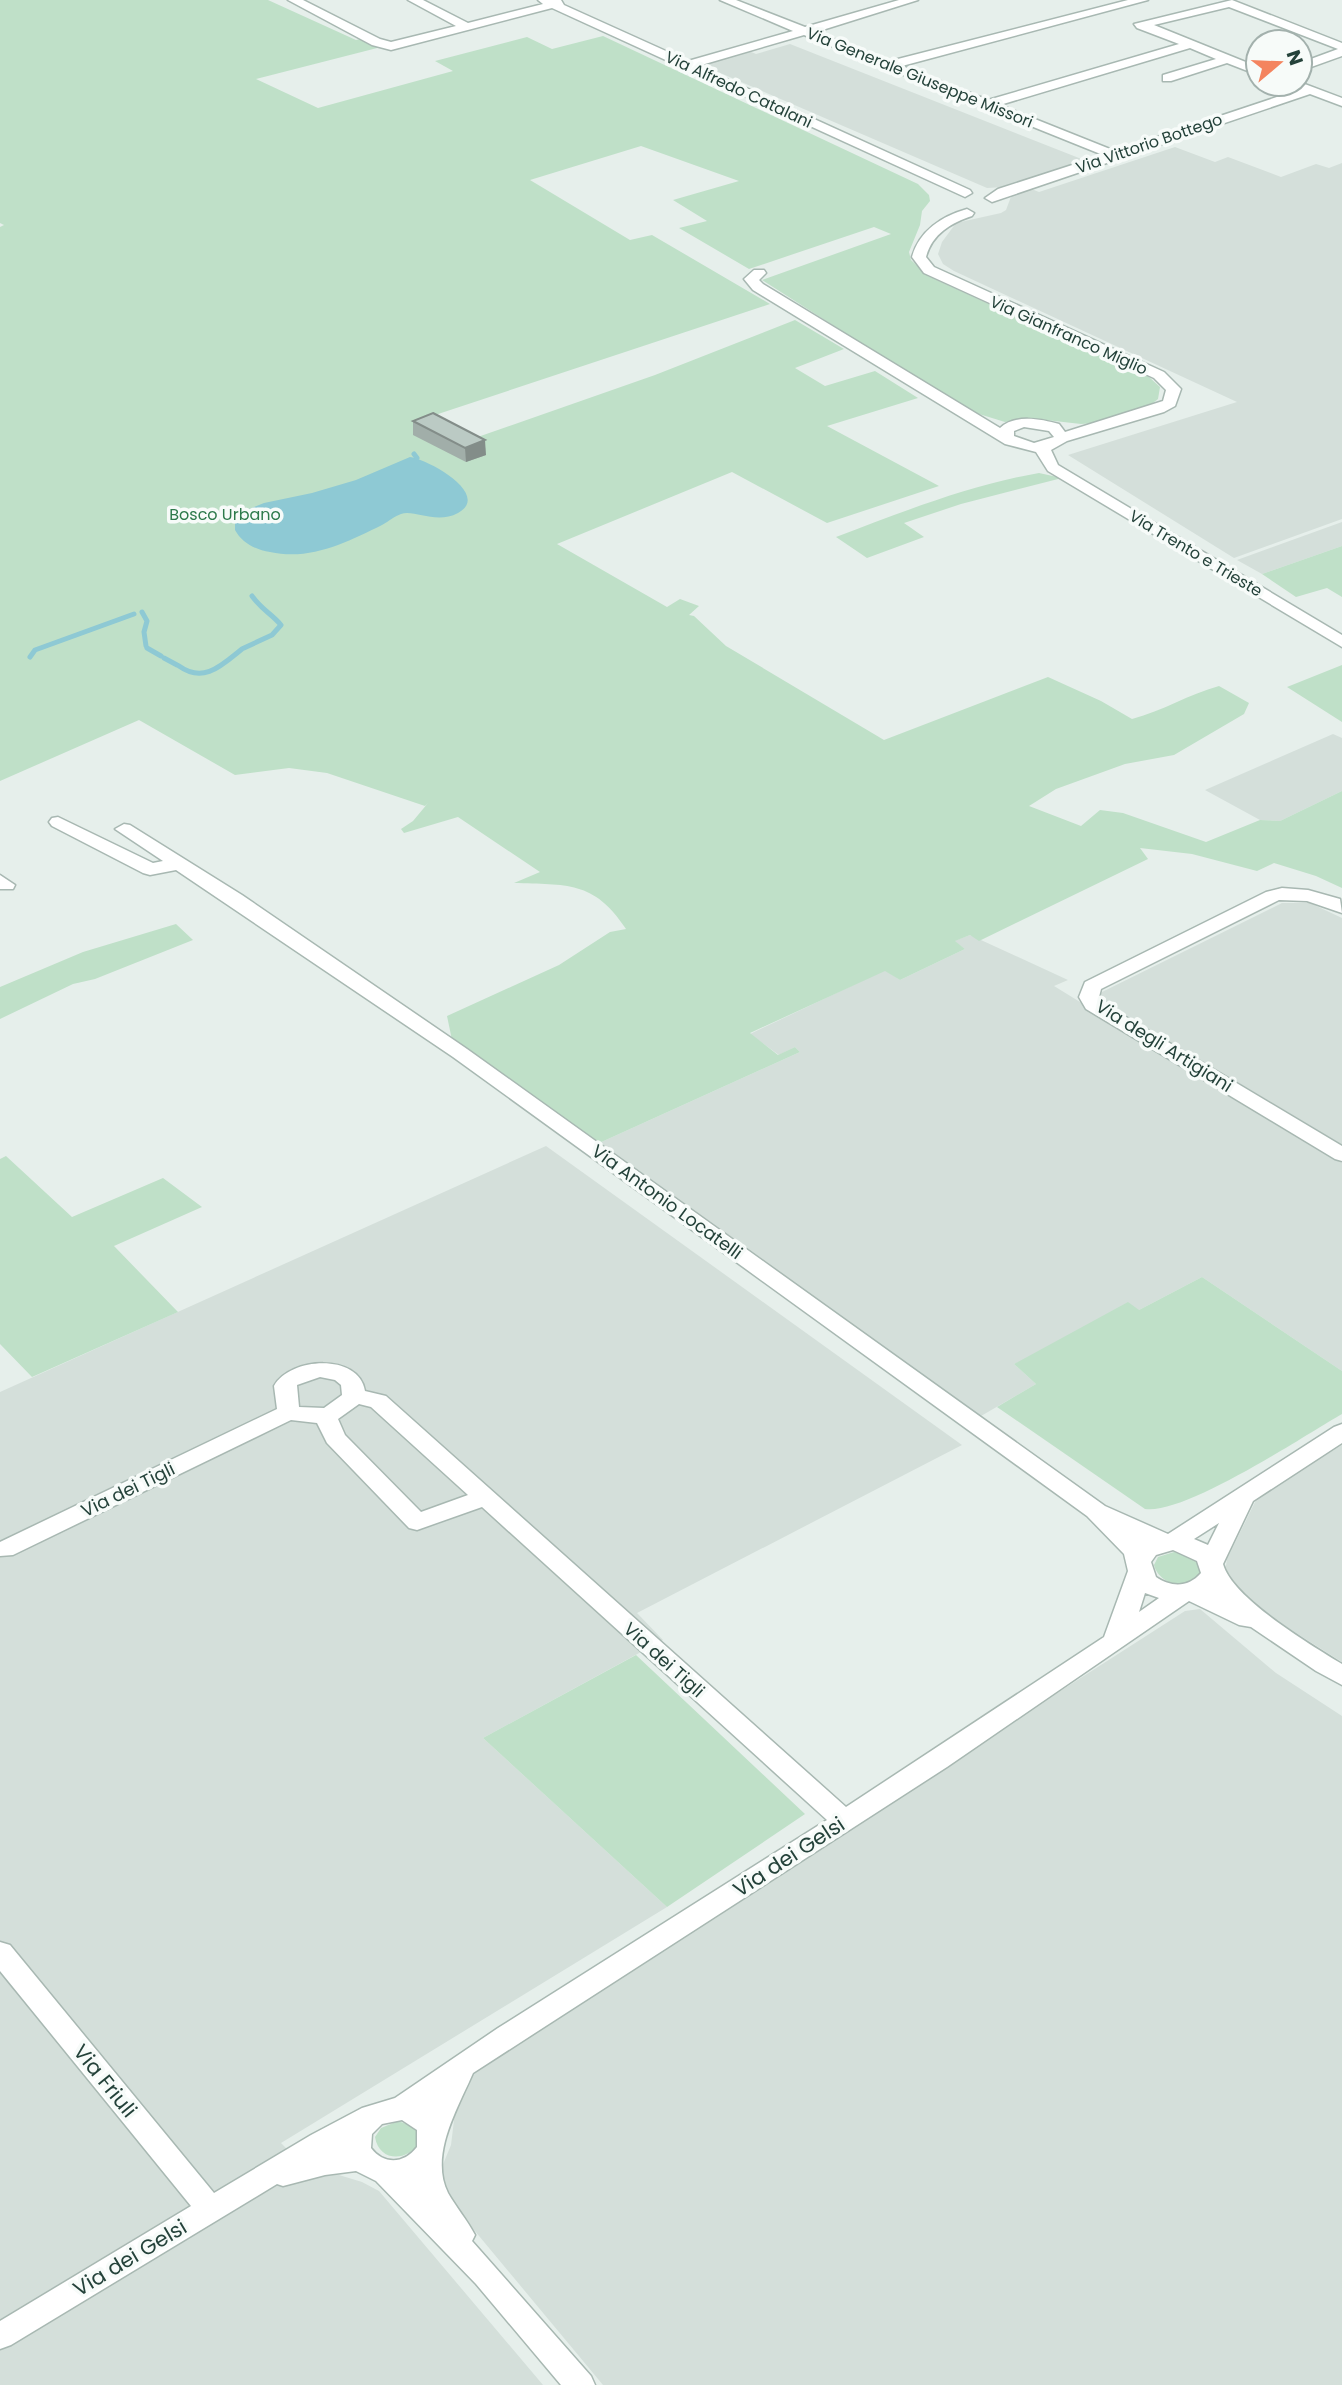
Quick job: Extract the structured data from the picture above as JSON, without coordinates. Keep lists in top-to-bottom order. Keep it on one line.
{"streets":{"street":["Via Generale Giuseppe Missori","Via Alfredo Catalani","Via Vittorio Bottego","Via Gianfranco Miglio","Via Trento e Trieste","Via degli Artigiani","Via Antonio Locatelli","Via dei Tigli","Via dei Gelsi","Via Friuli"]},"crossings":[["Via Generale Giuseppe Missori","Via Vittorio Bottego"],["Via Alfredo Catalani","Via Vittorio Bottego"],["Via Alfredo Catalani","Via Gianfranco Miglio"],["Via Vittorio Bottego","Via Gianfranco Miglio"],["Via Antonio Locatelli","Via dei Gelsi"],["Via dei Tigli","Via dei Gelsi"],["Via dei Gelsi","Via Friuli"]],"parks":["Bosco Urbano"],"north":"right"}
